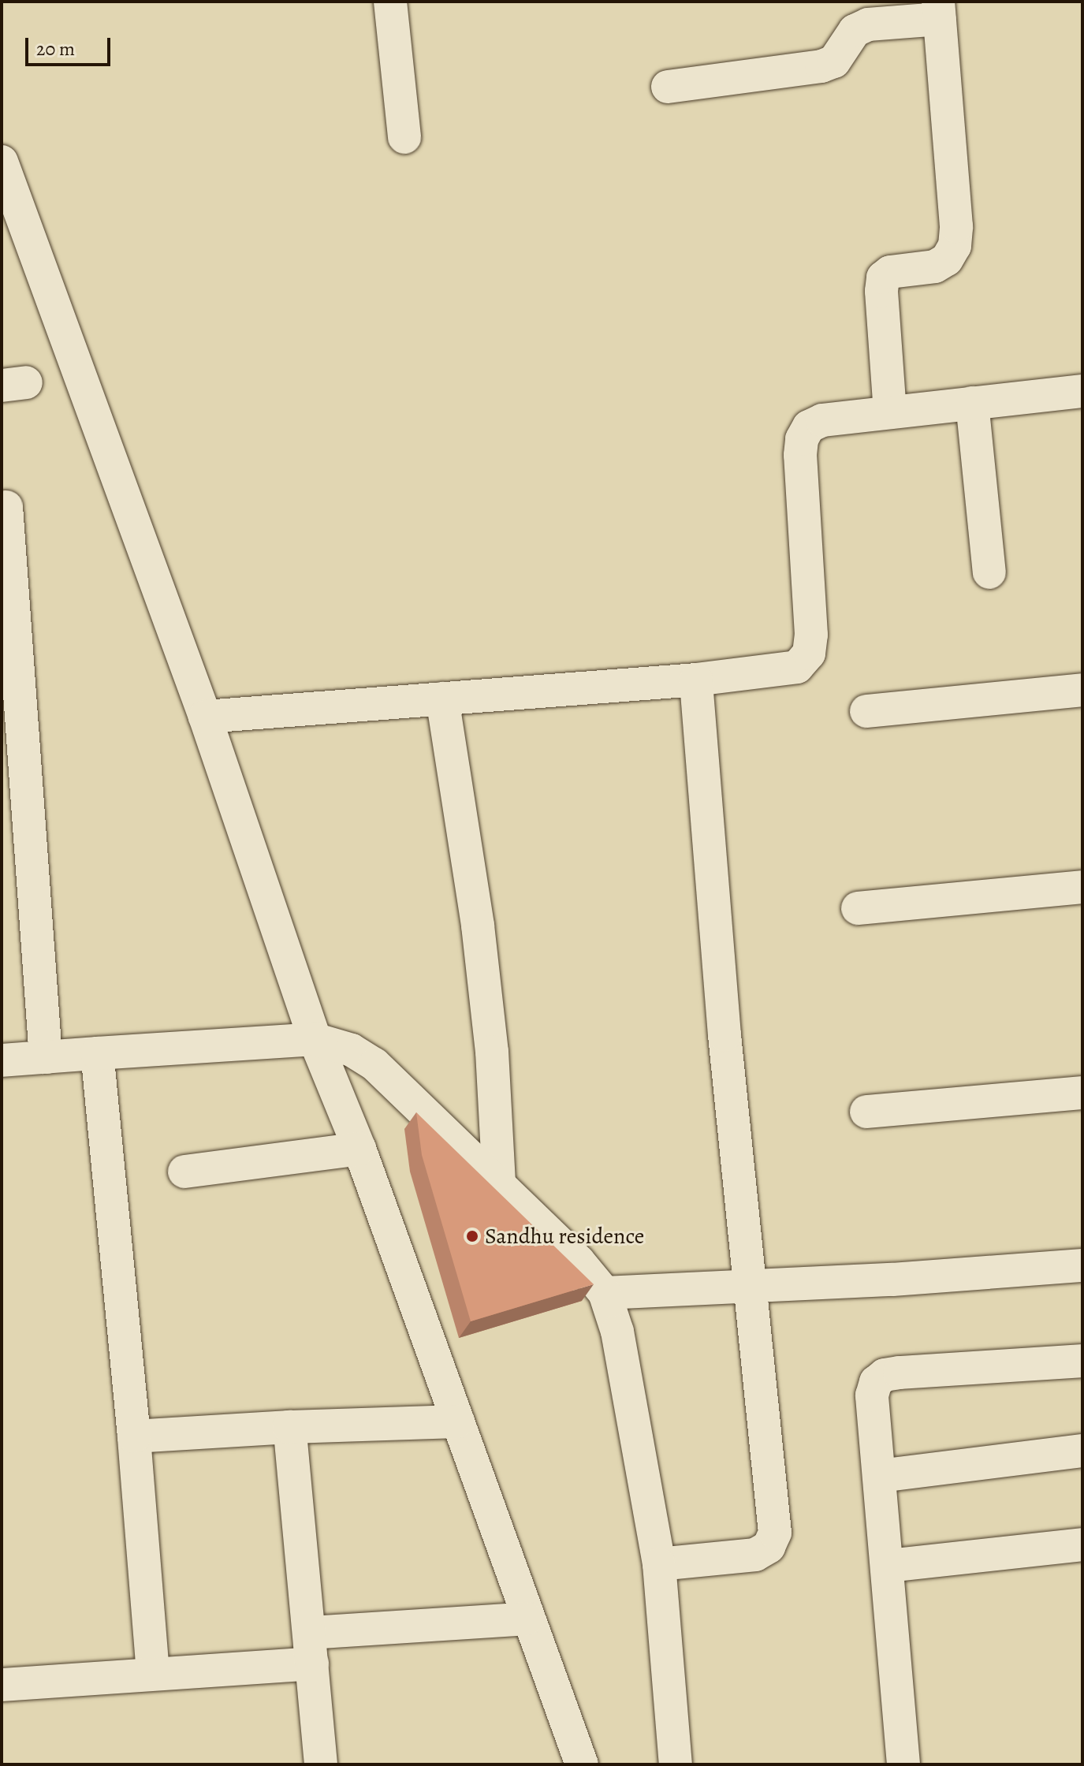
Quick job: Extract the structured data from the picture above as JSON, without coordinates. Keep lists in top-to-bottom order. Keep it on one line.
{"places":["Sandhu residence"],"scale_bar":"20 m"}
